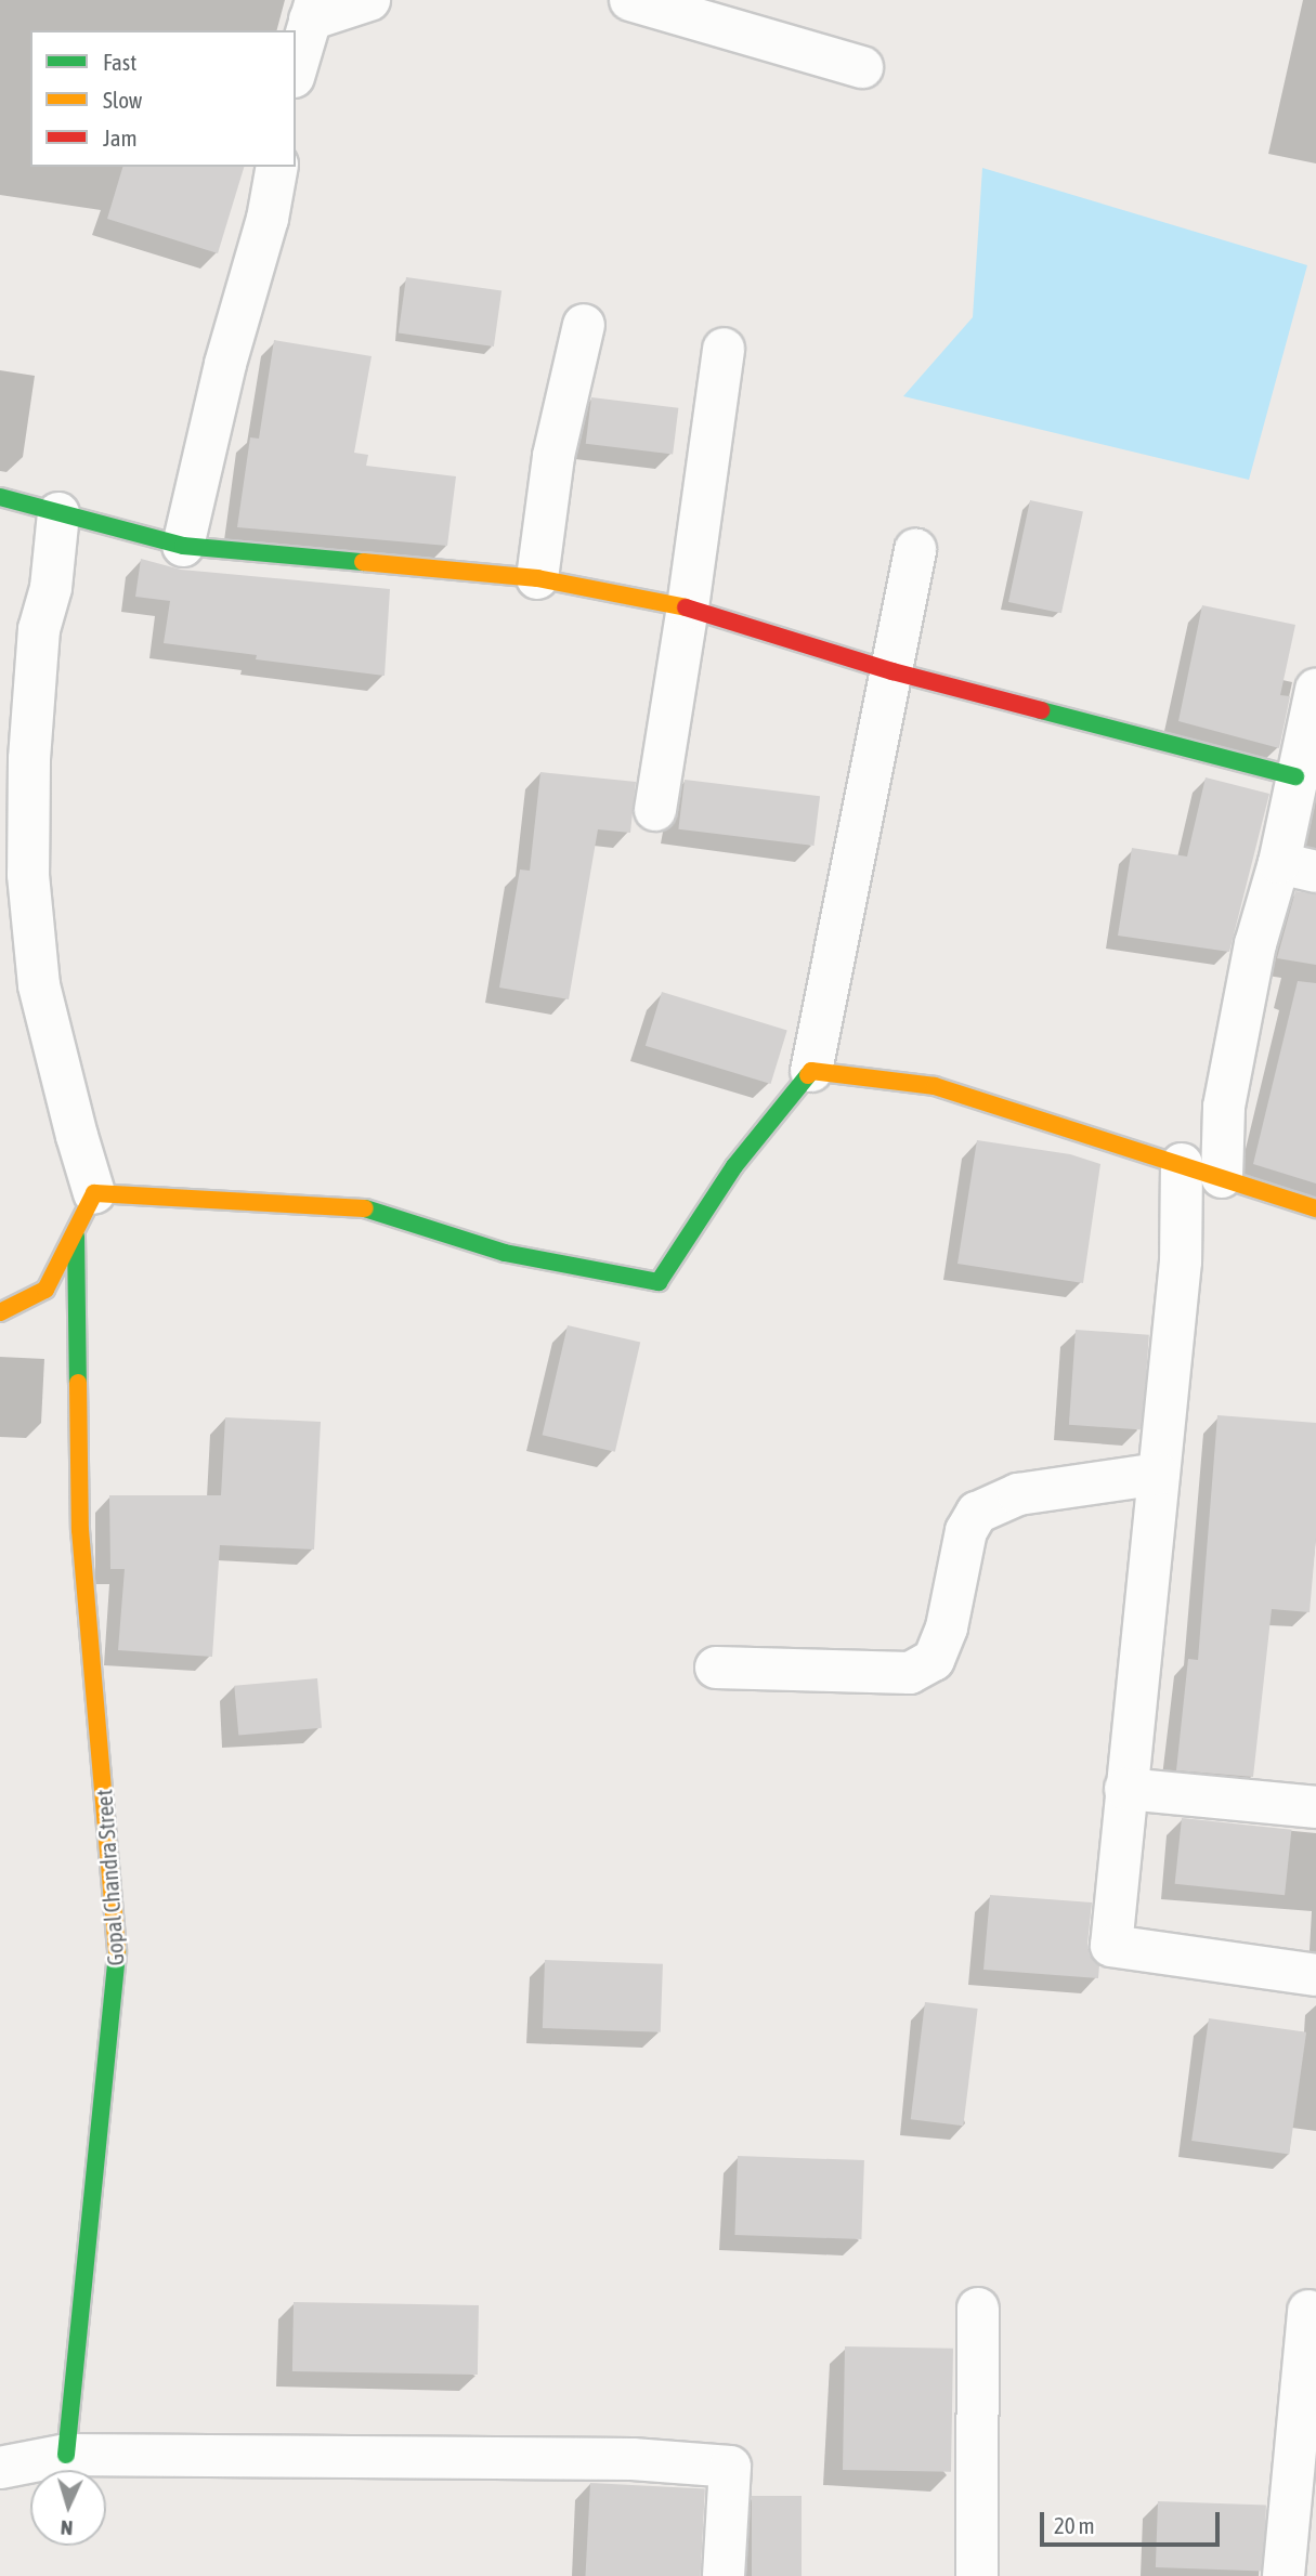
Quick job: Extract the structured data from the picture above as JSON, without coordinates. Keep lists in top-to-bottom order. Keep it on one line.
{"streets":{"street":["Gopal Chandra Street"]},"legend":["Fast","Slow","Jam"],"scale_bar":"20 m","north":"bottom"}
